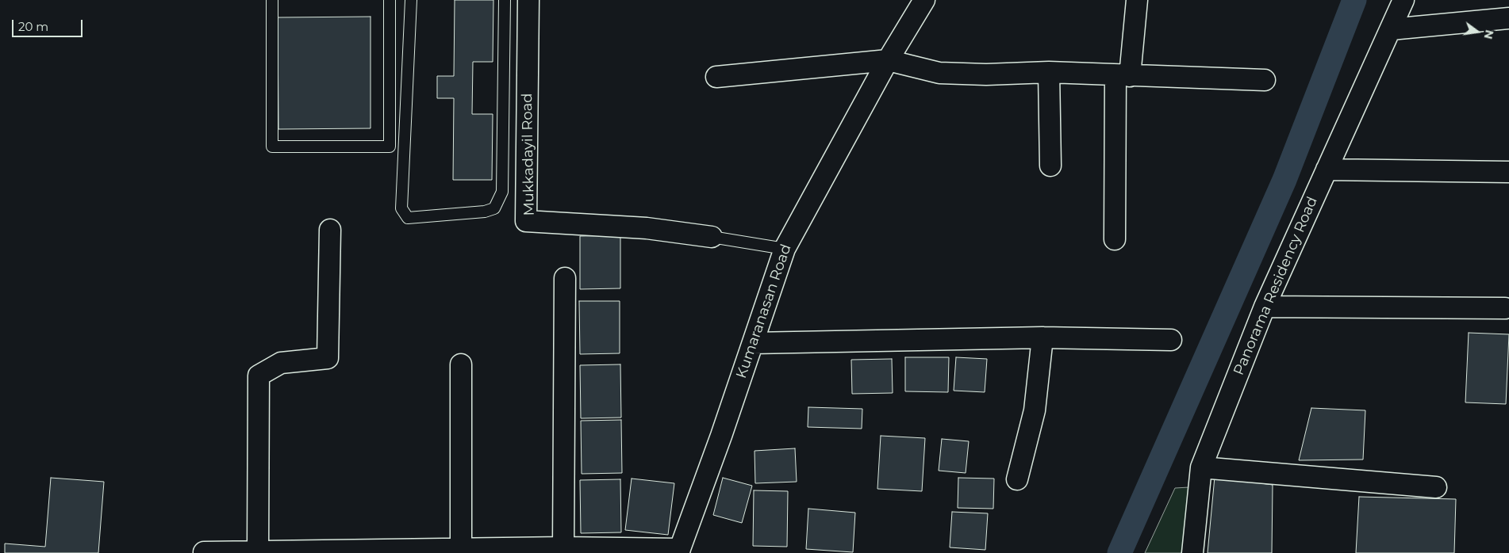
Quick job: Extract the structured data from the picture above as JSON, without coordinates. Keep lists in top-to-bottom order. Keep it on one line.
{"streets":{"street":["Mukkadayil Road","Panorama Residency Road","Kumaranasan Road"]},"scale_bar":"20 m","north":"right"}
